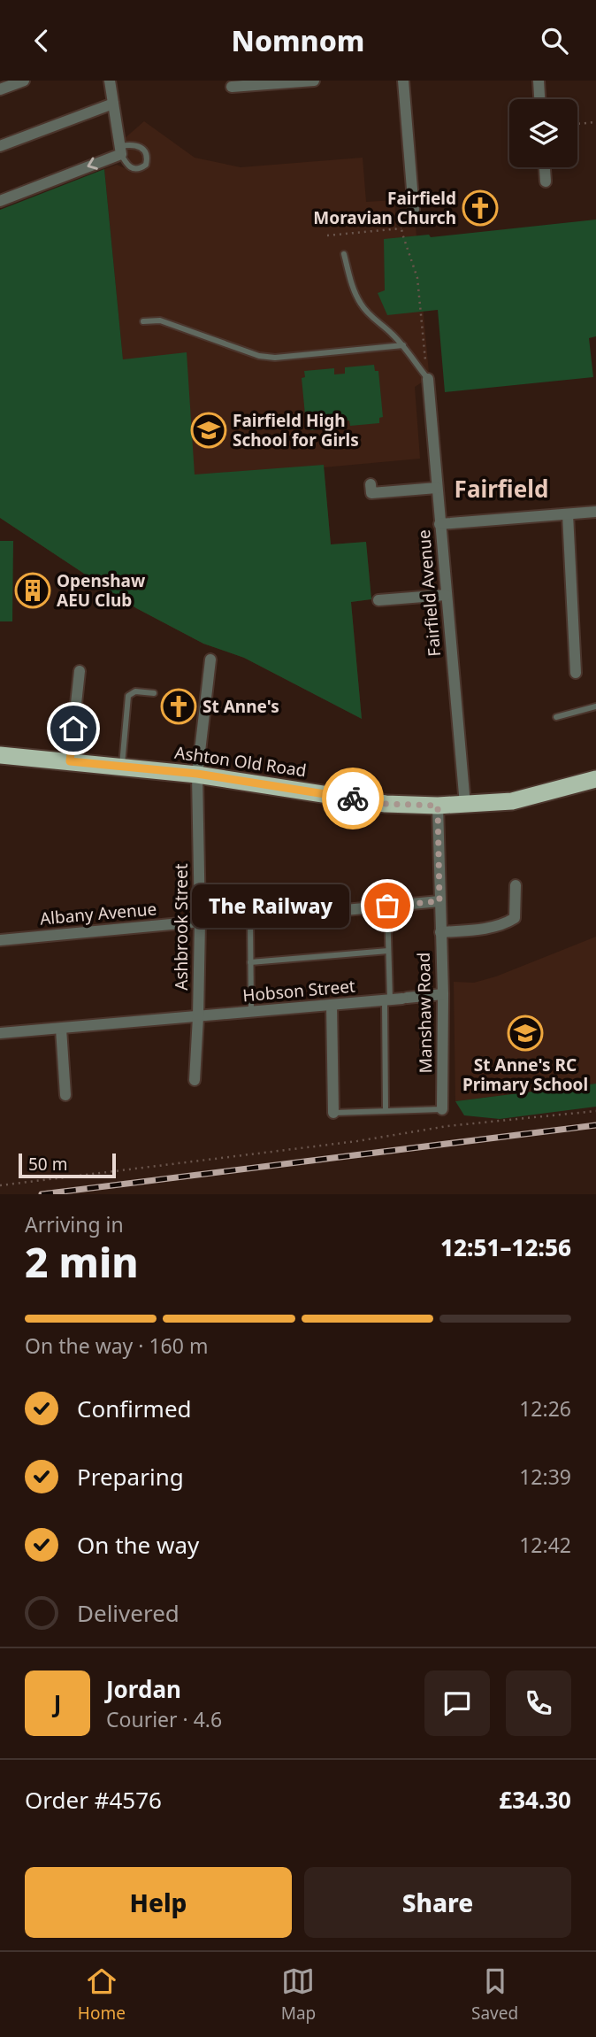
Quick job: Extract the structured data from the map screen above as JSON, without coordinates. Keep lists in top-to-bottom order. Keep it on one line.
{"streets":{"highway":["Ashton Old Road"],"street":["Fairfield Avenue","Albany Avenue","Ashbrook Street","Hobson Street","Manshaw Road"]},"crossings":[["Fairfield Avenue","Ashton Old Road"],["Ashton Old Road","Ashbrook Street"],["Ashton Old Road","Manshaw Road"],["Albany Avenue","Ashbrook Street"],["Ashbrook Street","Hobson Street"],["Hobson Street","Manshaw Road"]],"districts":["Fairfield"],"places":{"church":["Fairfield Moravian Church","St Anne's"],"school or university":["Fairfield High School for Girls","St Anne's RC Primary School"],"building":["Openshaw AEU Club"],"other":["The Railway"]},"scale_bar":"50 m","page":{"header":"Nomnom","bubble":"The Railway","scale":"50 m","heading":["2 min","Arriving in","12:51–12:56"],"panel":["Jordan","Courier · 4.6","Order #4576","£34.30"],"bar":"On the way · 160 m","list":[["Confirmed","12:26"],["Preparing","12:39"],["On the way","12:42"],"Delivered"],"round":"J","buttons":["Help","Share"],"tabs":["Home","Map","Saved"]}}
